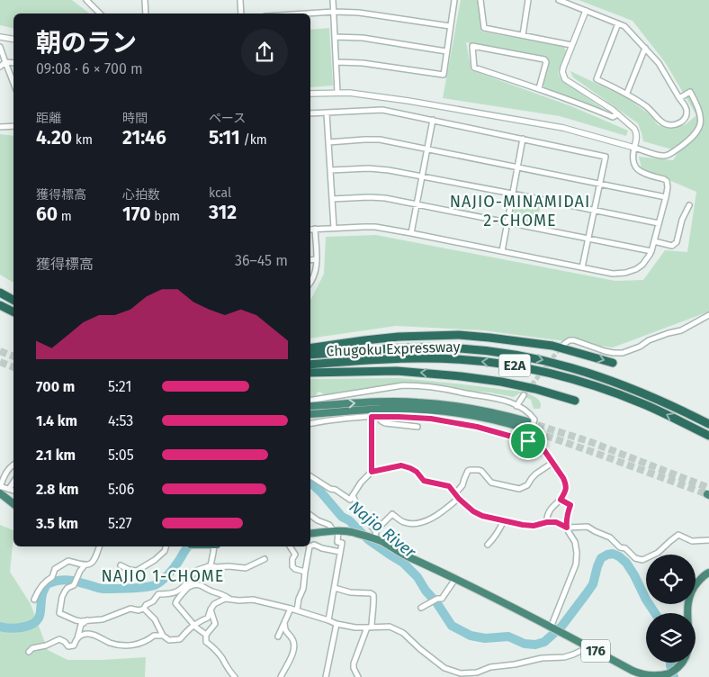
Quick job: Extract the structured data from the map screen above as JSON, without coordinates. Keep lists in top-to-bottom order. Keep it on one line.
{"streets":{"highway":["Chugoku Expressway","E2A","176"]},"districts":["NAJIO-MINAMIDAI 2-CHOME","NAJIO 1-CHOME"],"water":["Najio River"],"page":{"heading":["朝のラン","09:08 · 6 × 700 m"],"stats":[["距離","4.20 km"],["時間","21:46"],["ペース","5:11 /km"],["獲得標高","60 m"],["心拍数","170 bpm"],["kcal","312"]],"chart":["獲得標高","36–45 m"],"list":[{"name":"700 m","note":"5:21"},{"name":"1.4 km","note":"4:53"},{"name":"2.1 km","note":"5:05"},{"name":"2.8 km","note":"5:06"},{"name":"3.5 km","note":"5:27"}]}}
